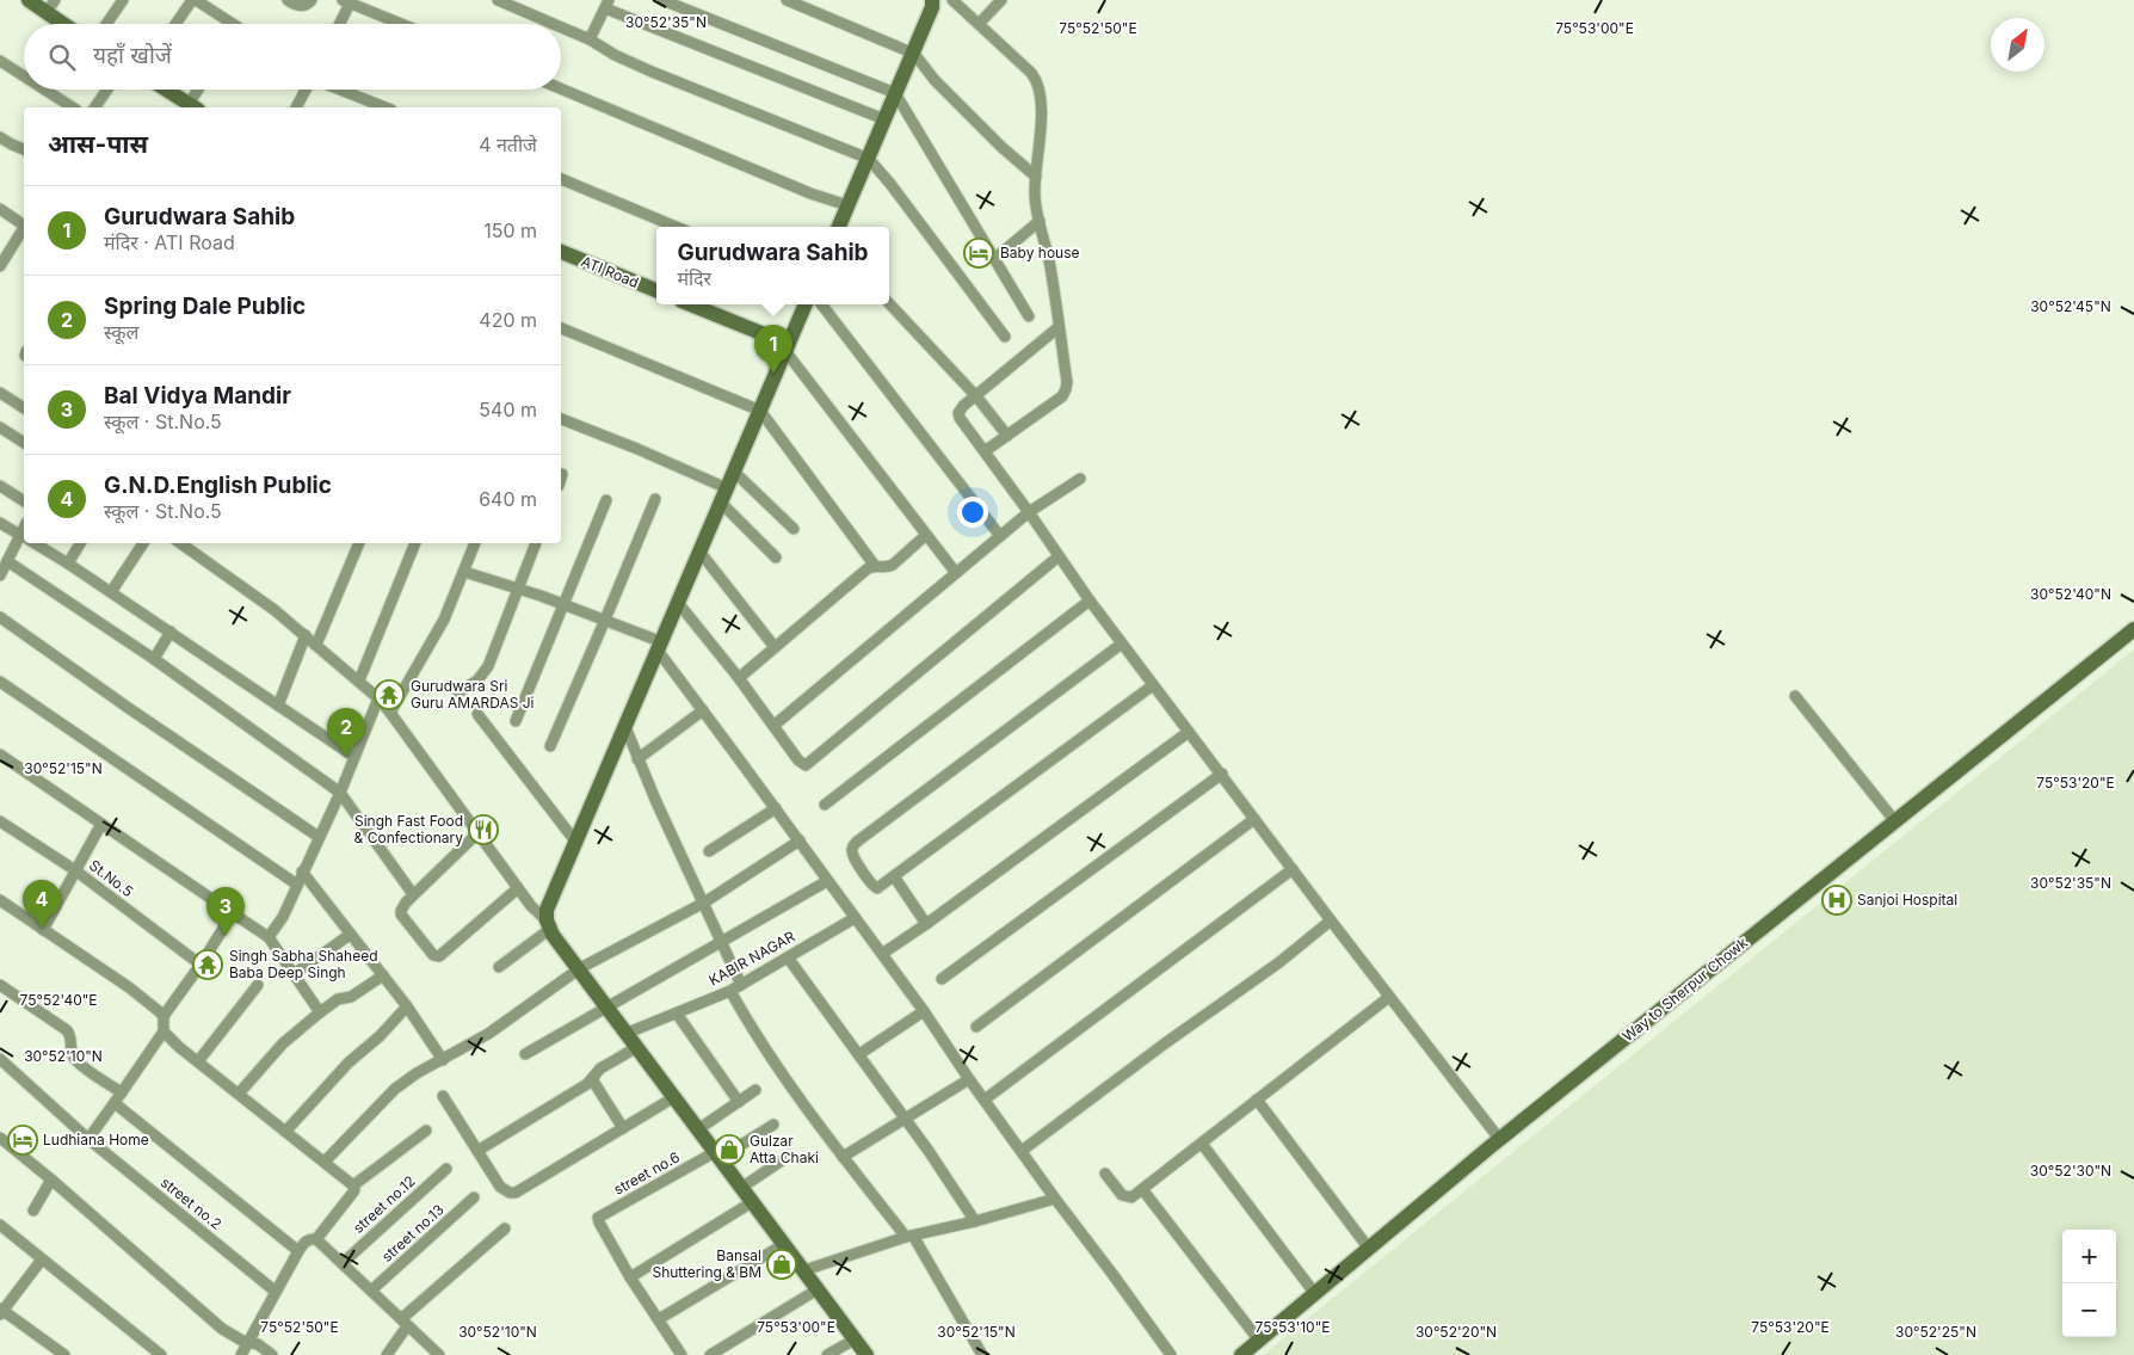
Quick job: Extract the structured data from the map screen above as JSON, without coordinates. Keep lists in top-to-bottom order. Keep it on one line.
{"streets":{"street":["ATI Road","St.No.5","KABIR NAGAR","Way to Sherpur Chowk","street no.6","street no.2","street no.12","street no.13"]},"places":{"hotel":["Baby house","Ludhiana Home"],"temple":["Gurudwara Sri Guru AMARDAS Ji","Singh Sabha Shaheed Baba Deep Singh"],"restaurant":["Singh Fast Food & Confectionary"],"hospital":["Sanjoi Hospital"],"shop":["Gulzar Atta Chaki","Bansal Shuttering & BM"]},"north":"top right","page":{"search":"यहाँ खोजें","heading":["आस-पास","4 नतीजे"],"list":[{"mark":"1","name":"Gurudwara Sahib","note":"मंदिर · ATI Road","value":"150 m"},{"mark":"2","name":"Spring Dale Public","note":"स्कूल","value":"420 m"},{"mark":"3","name":"Bal Vidya Mandir","note":"स्कूल · St.No.5","value":"540 m"},{"mark":"4","name":"G.N.D.English Public","note":"स्कूल · St.No.5","value":"640 m"}],"popup":["Gurudwara Sahib","मंदिर"],"pins":["1","2","4","3"],"map_buttons":["+","−"]},"coordinates":["30°52'35\"N","75°52'50\"E","75°53'00\"E","30°52'45\"N","30°52'40\"N","30°52'15\"N","75°53'20\"E","75°52'40\"E","30°52'10\"N","30°52'30\"N","75°53'10\"E","30°52'20\"N","30°52'25\"N"]}
